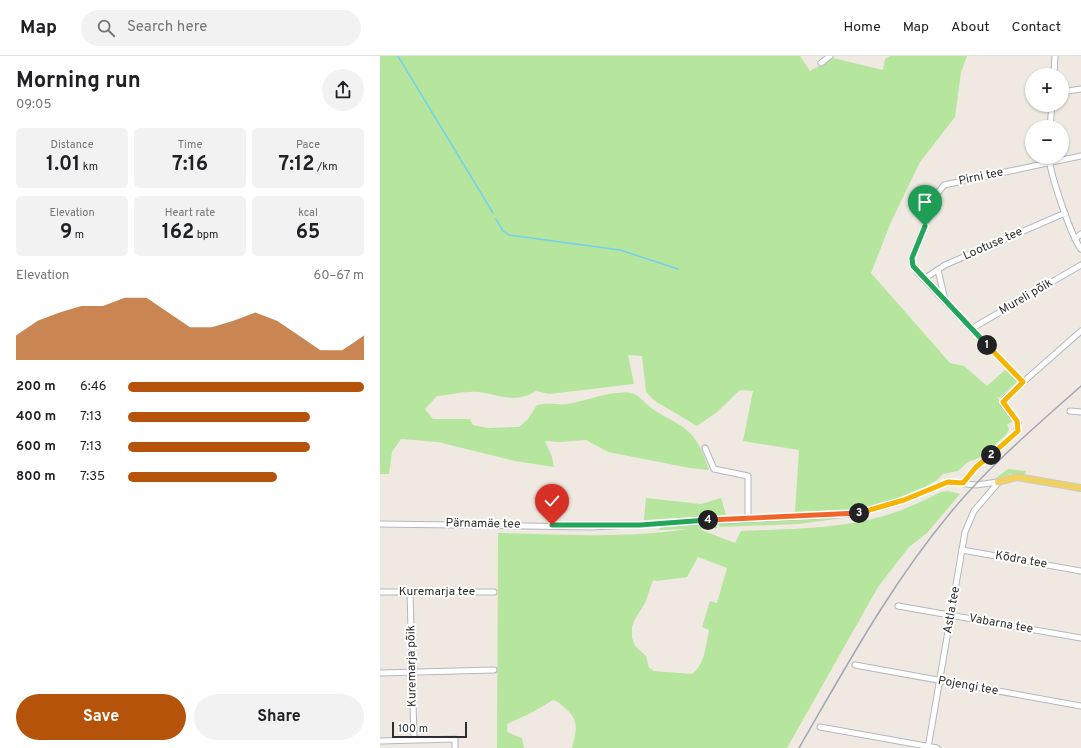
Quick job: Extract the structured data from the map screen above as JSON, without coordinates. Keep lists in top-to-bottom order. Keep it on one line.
{"streets":{"main road":["Pärnamäe tee"],"street":["Pirni tee","Lootuse tee","Mureli põik","Kõdra tee","Kuremarja tee","Astla tee","Vabarna tee","Kuremarja põik","Pojengi tee"]},"crossings":[["Pirni tee","Lootuse tee"],["Pärnamäe tee","Astla tee"],["Kõdra tee","Astla tee"],["Kuremarja tee","Kuremarja põik"],["Astla tee","Vabarna tee"],["Astla tee","Pojengi tee"]],"scale_bar":"100 m","page":{"header":"Map","search":"Search here","nav":["Home","Map","About","Contact"],"heading":["Morning run","09:05"],"map_buttons":["+","−"],"stats":[["Distance","1.01 km"],["Time","7:16"],["Pace","7:12 /km"],["Elevation","9 m"],["Heart rate","162 bpm"],["kcal","65"]],"chart":["Elevation","60–67 m"],"pins":["1","2","3","4"],"list":[{"name":"200 m","note":"6:46"},{"name":"400 m","note":"7:13"},{"name":"600 m","note":"7:13"},{"name":"800 m","note":"7:35"}],"buttons":["Save","Share"],"scale":"100 m"}}
